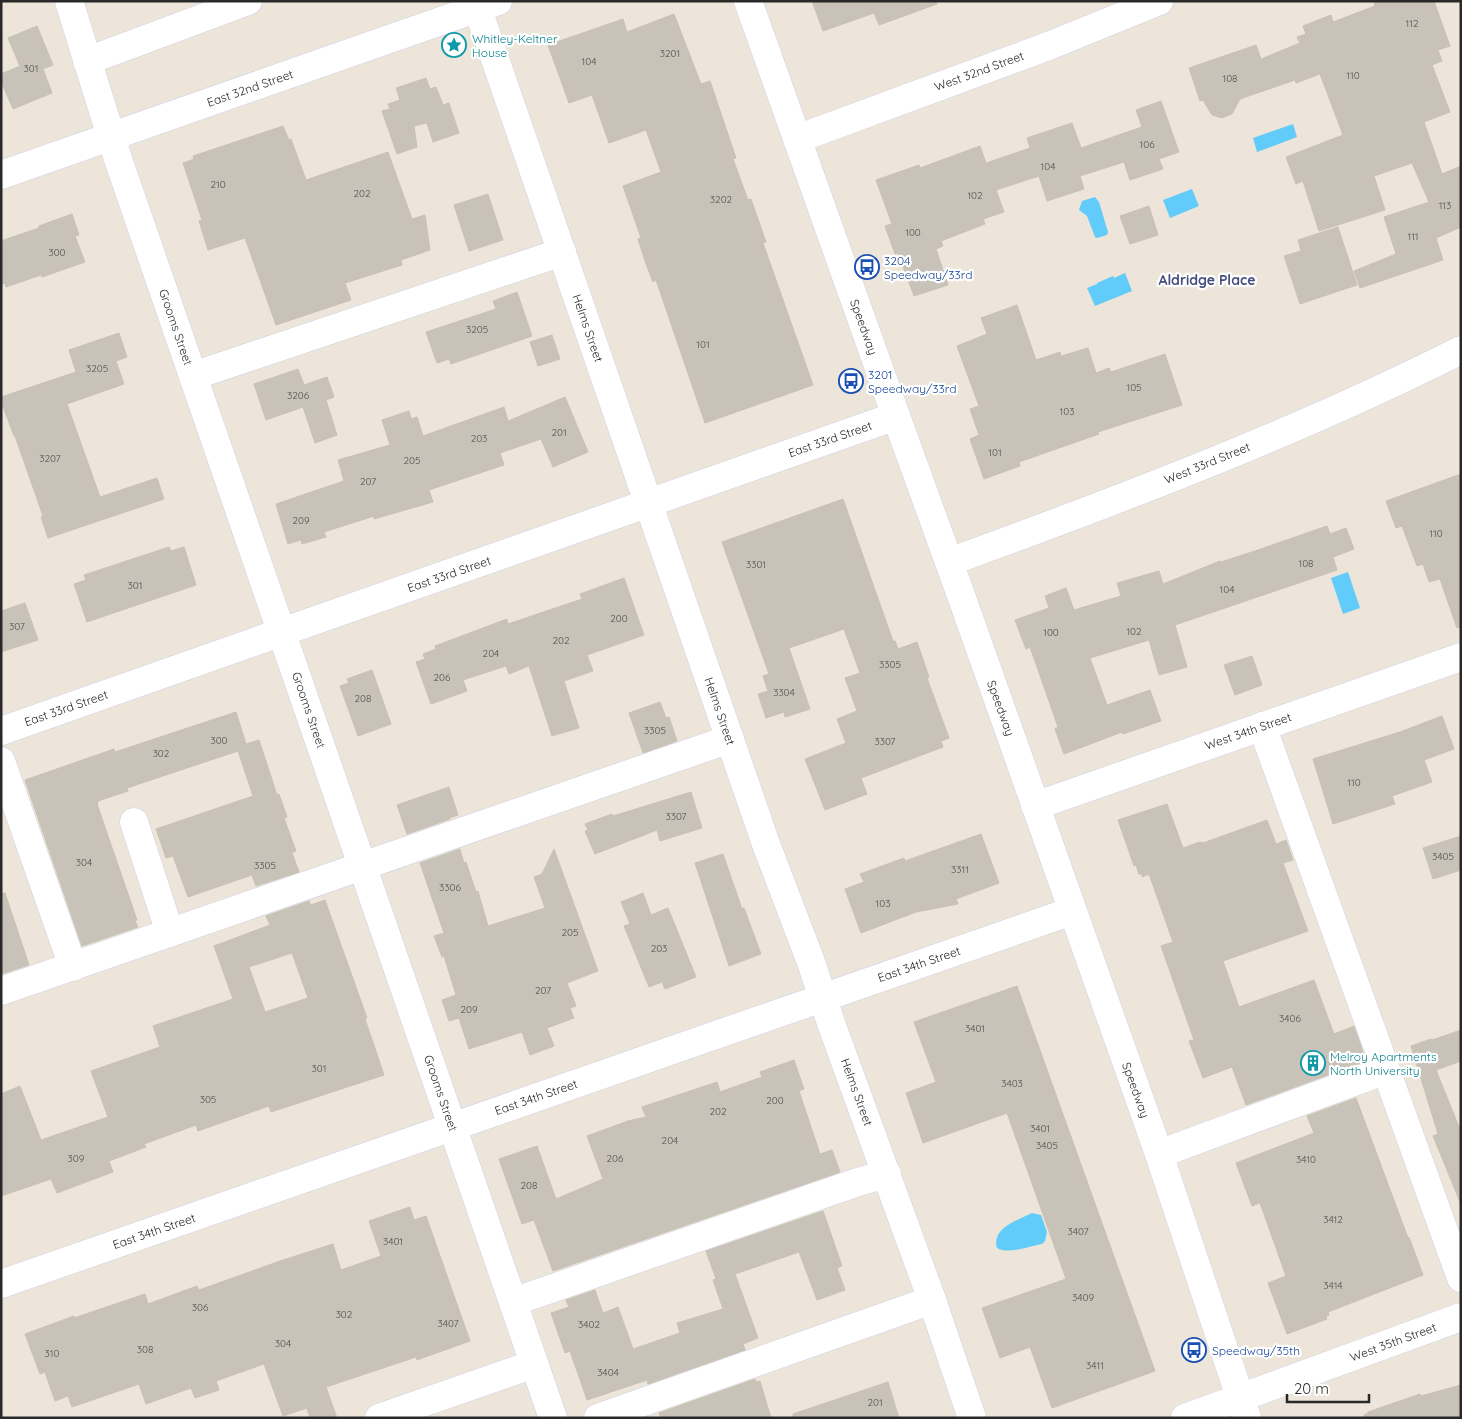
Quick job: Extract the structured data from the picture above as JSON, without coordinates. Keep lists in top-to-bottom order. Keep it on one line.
{"streets":{"street":["West 32nd Street","East 32nd Street","Grooms Street","Speedway","Helms Street","East 33rd Street","West 33rd Street","West 34th Street","East 34th Street","West 35th Street"]},"crossings":[["West 32nd Street","Speedway"],["East 32nd Street","Grooms Street"],["East 32nd Street","Helms Street"],["Grooms Street","East 33rd Street"],["Grooms Street","East 34th Street"],["Speedway","East 33rd Street"],["Speedway","West 33rd Street"],["Speedway","West 34th Street"],["Speedway","East 34th Street"],["Speedway","West 35th Street"],["Helms Street","East 33rd Street"],["Helms Street","East 34th Street"]],"districts":["Aldridge Place"],"places":{"place":["Whitley-Keltner House"],"bus stop":["3204 Speedway/33rd","3201 Speedway/33rd","Speedway/35th"],"building":["Melroy Apartments North University"]},"house_numbers":["112","3201","104","301","110","108","106","104","210","202","102","3202","113","100","111","300","3205","101","3205","105","3206","103","201","203","101","3207","205","207","209","110","108","3301","301","104","200","307","102","100","202","204","3305","206","3304","208","3305","300","3307","302","110","3307","3405","304","3305","3311","3306","103","205","203","207","209","3406","3401","301","3403","305","200","202","3401","204","3405","309","206","3410","208","3412","3407","3401","3414","3409","306","302","3407","3402","304","308","310","3411","3404","201"],"scale_bar":"20 m"}
